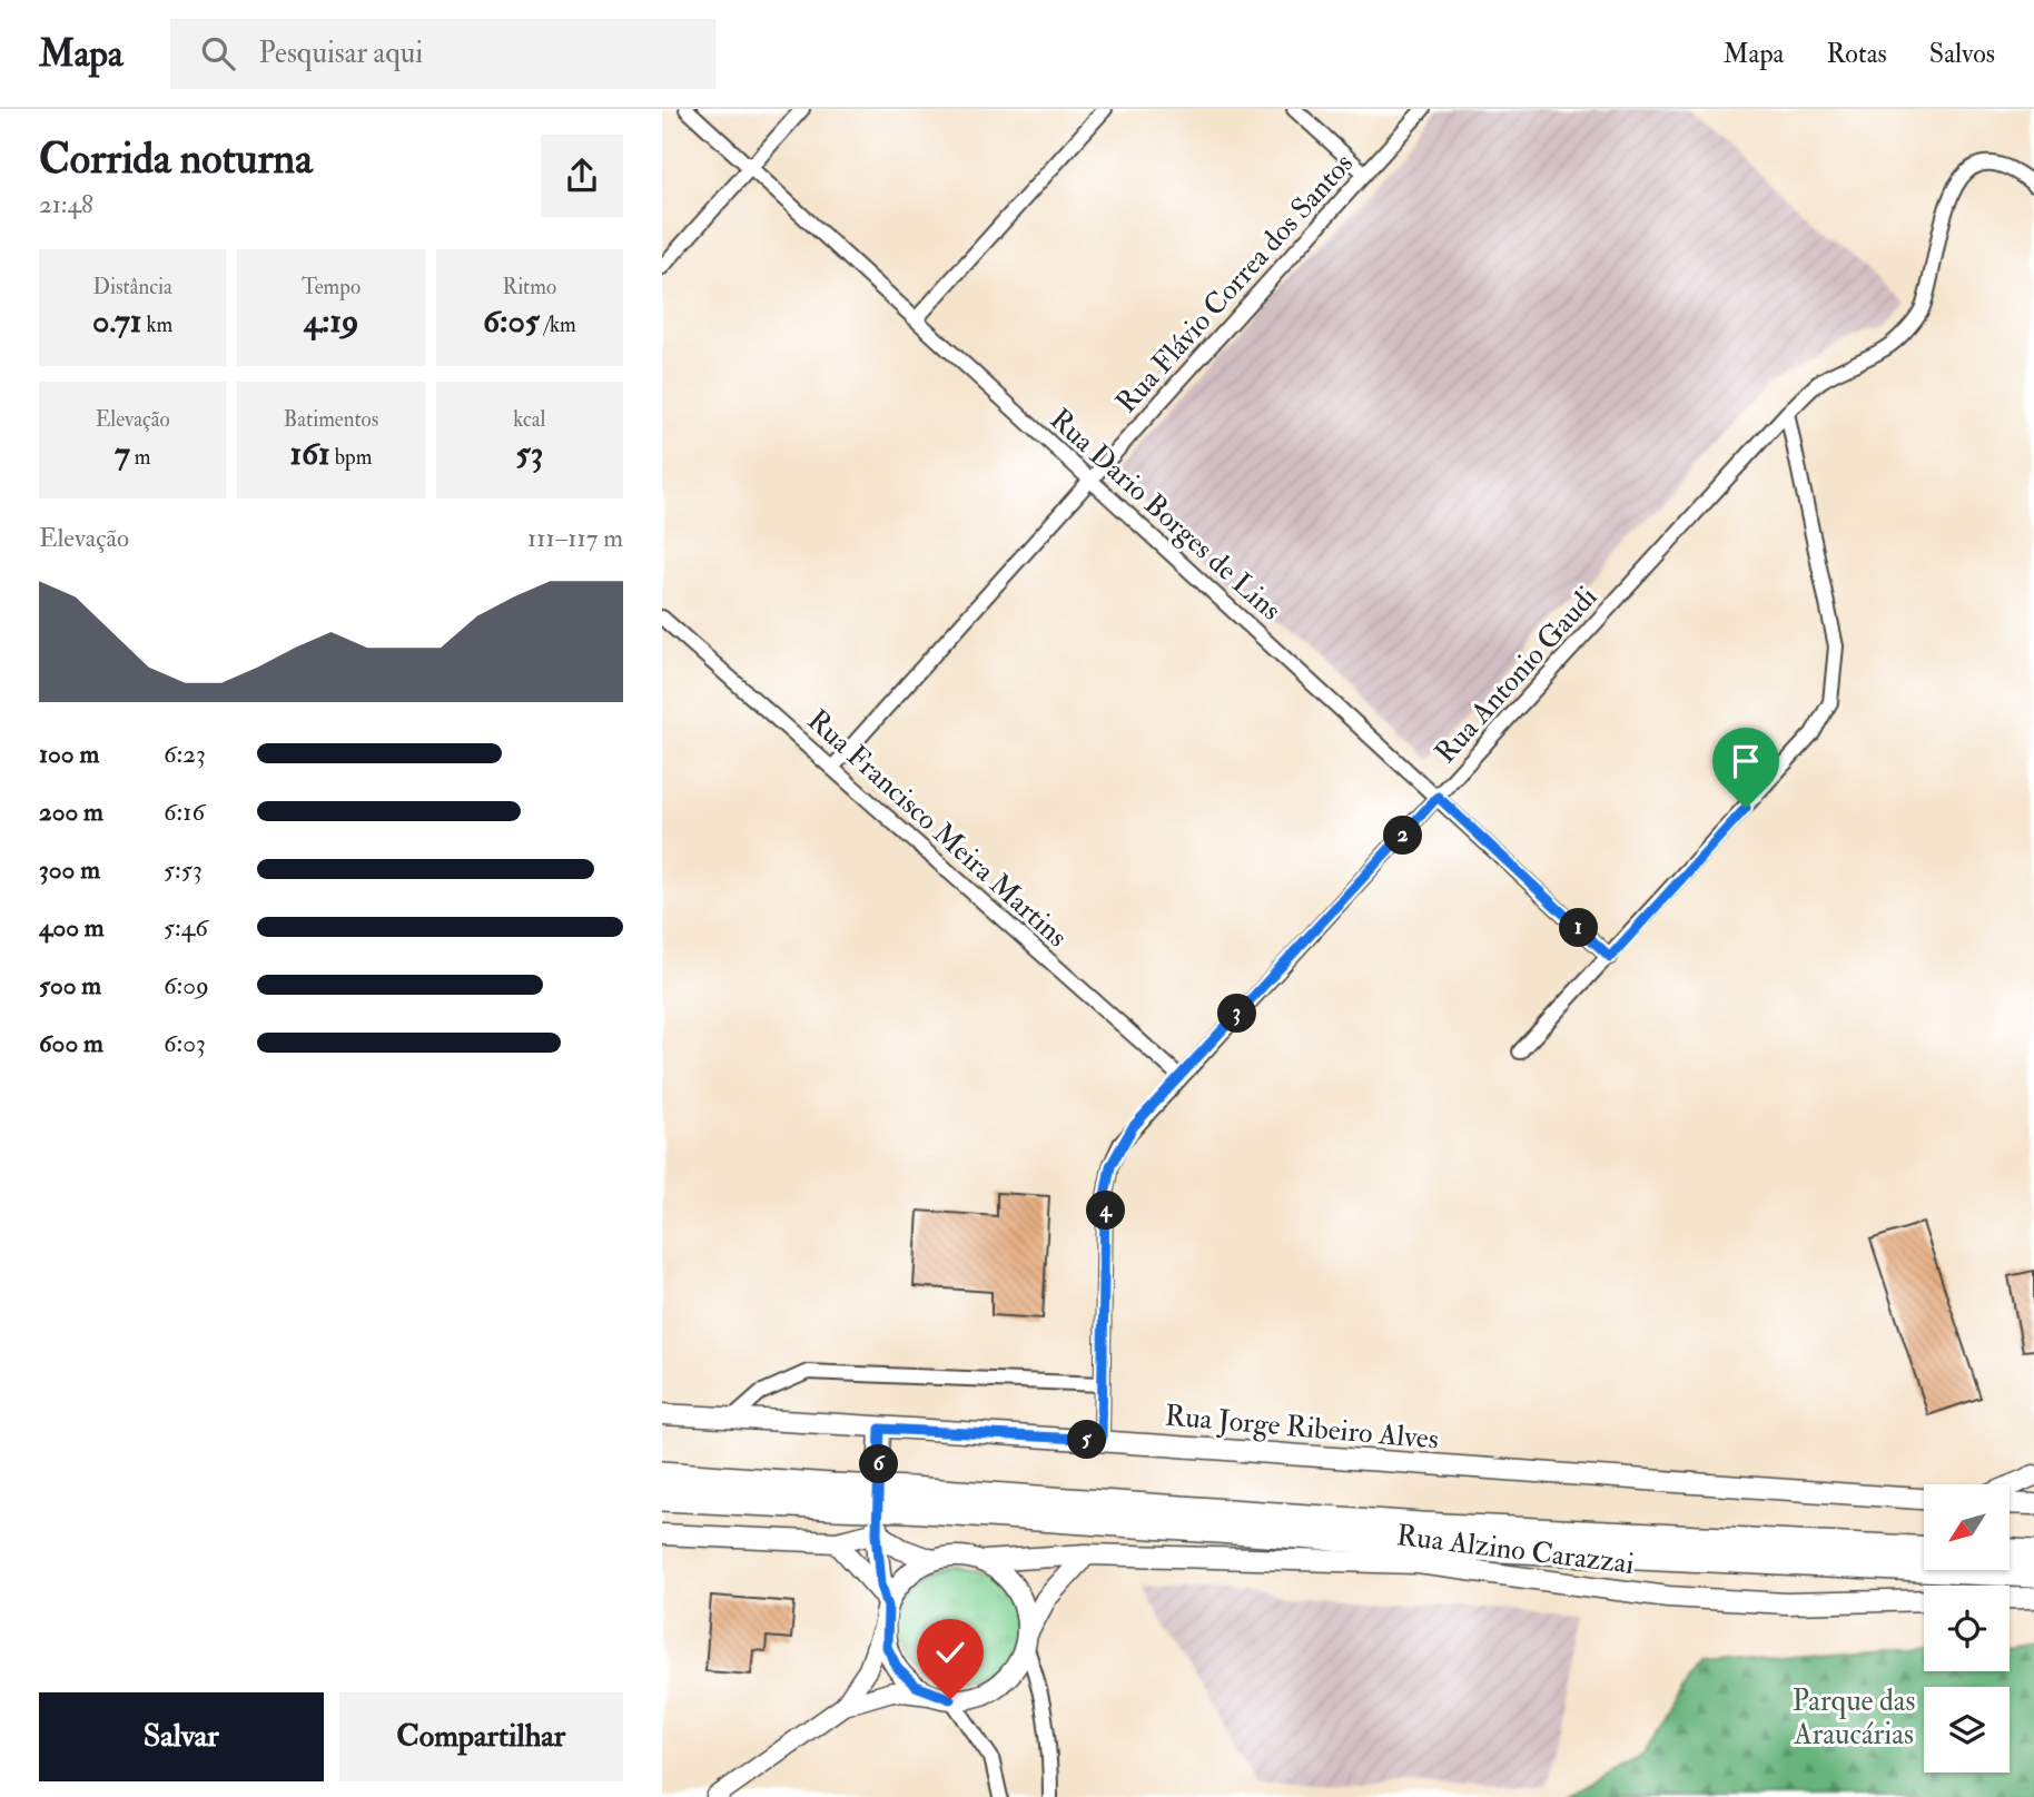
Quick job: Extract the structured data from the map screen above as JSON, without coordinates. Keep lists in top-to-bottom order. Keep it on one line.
{"streets":{"main road":["Rua Jorge Ribeiro Alves","Rua Alzino Carazzai"],"street":["Rua Flávio Correa dos Santos","Rua Dario Borges de Lins","Rua Antonio Gaudi","Rua Francisco Meira Martins"]},"crossings":[["Rua Flávio Correa dos Santos","Rua Dario Borges de Lins"],["Rua Flávio Correa dos Santos","Rua Francisco Meira Martins"],["Rua Dario Borges de Lins","Rua Antonio Gaudi"],["Rua Antonio Gaudi","Rua Francisco Meira Martins"],["Rua Antonio Gaudi","Rua Jorge Ribeiro Alves"]],"parks":["Parque das Araucárias"],"north":"bottom left","page":{"header":"Mapa","search":"Pesquisar aqui","nav":["Mapa","Rotas","Salvos"],"heading":["Corrida noturna","21:48"],"stats":[["Distância","0.71 km"],["Tempo","4:19"],["Ritmo","6:05 /km"],["Elevação","7 m"],["Batimentos","161 bpm"],["kcal","53"]],"chart":["Elevação","111–117 m"],"list":[{"name":"100 m","note":"6:23"},{"name":"200 m","note":"6:16"},{"name":"300 m","note":"5:53"},{"name":"400 m","note":"5:46"},{"name":"500 m","note":"6:09"},{"name":"600 m","note":"6:03"}],"pins":["2","1","3","4","5","6"],"buttons":["Salvar","Compartilhar"]}}
